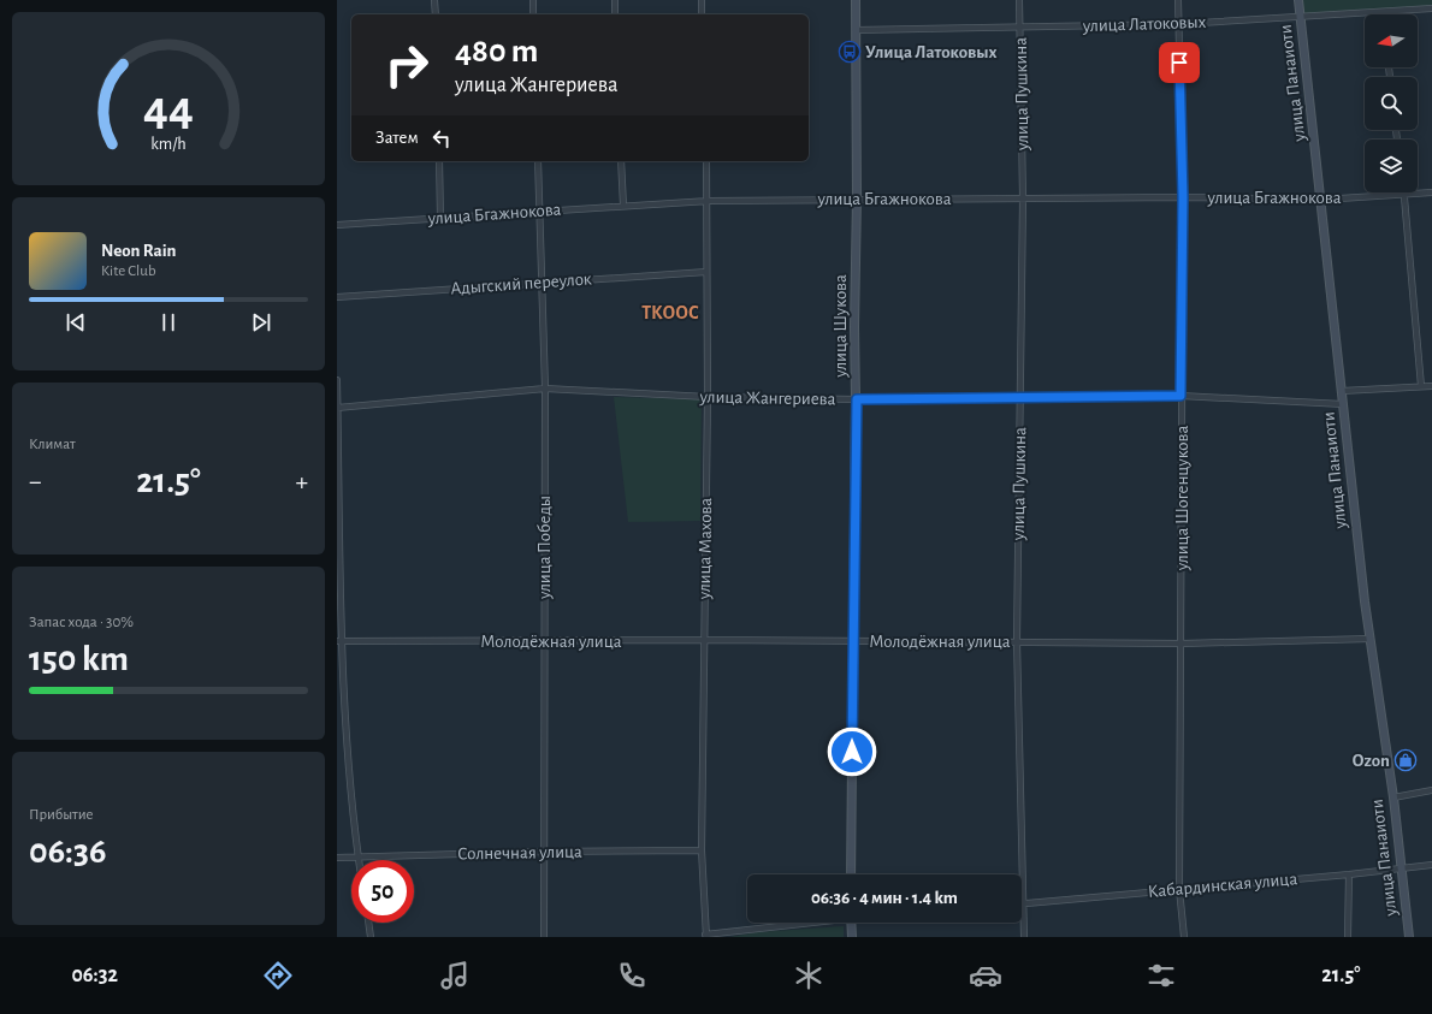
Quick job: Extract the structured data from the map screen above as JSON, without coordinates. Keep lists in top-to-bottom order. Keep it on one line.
{"streets":{"street":["улица Латоковых","улица Панаиоти","улица Пушкина","улица Бгажнокова","Адыгский переулок","улица Шукова","улица Жангериева","улица Шогенцукова","улица Победы","улица Махова","Молодёжная улица","Солнечная улица","Кабардинская улица"]},"crossings":[["улица Латоковых","улица Панаиоти"],["улица Латоковых","улица Пушкина"],["улица Латоковых","улица Шукова"],["улица Латоковых","улица Шогенцукова"],["улица Панаиоти","улица Бгажнокова"],["улица Панаиоти","улица Жангериева"],["улица Панаиоти","Молодёжная улица"],["улица Панаиоти","Кабардинская улица"],["улица Пушкина","улица Бгажнокова"],["улица Пушкина","улица Жангериева"],["улица Пушкина","Молодёжная улица"],["улица Пушкина","Кабардинская улица"],["улица Бгажнокова","улица Шукова"],["улица Бгажнокова","улица Шогенцукова"],["улица Бгажнокова","улица Победы"],["улица Бгажнокова","улица Махова"],["Адыгский переулок","улица Победы"],["Адыгский переулок","улица Махова"],["улица Шукова","улица Жангериева"],["улица Шукова","Молодёжная улица"],["улица Жангериева","улица Шогенцукова"],["улица Жангериева","улица Победы"],["улица Жангериева","улица Махова"],["улица Шогенцукова","Молодёжная улица"],["улица Шогенцукова","Кабардинская улица"],["улица Победы","Молодёжная улица"],["улица Победы","Солнечная улица"],["улица Махова","Молодёжная улица"],["улица Махова","Солнечная улица"]],"districts":["ТКООС"],"places":{"bus stop":["Улица Латоковых"],"shop":["Ozon"]},"north":"left","page":{"turn":["480 m","улица Жангериева"],"then":"Затем","song":["Neon Rain","Kite Club"],"tile":["Климат",["Запас хода · 30%","150 km"],["Прибытие","06:36"]],"heat":["−","21.5°","+"],"limit":"50","trip":"06:36 · 4 мин · 1.4 km","tabs":["06:32","21.5°"],"gauge":["44","km/h"]}}
